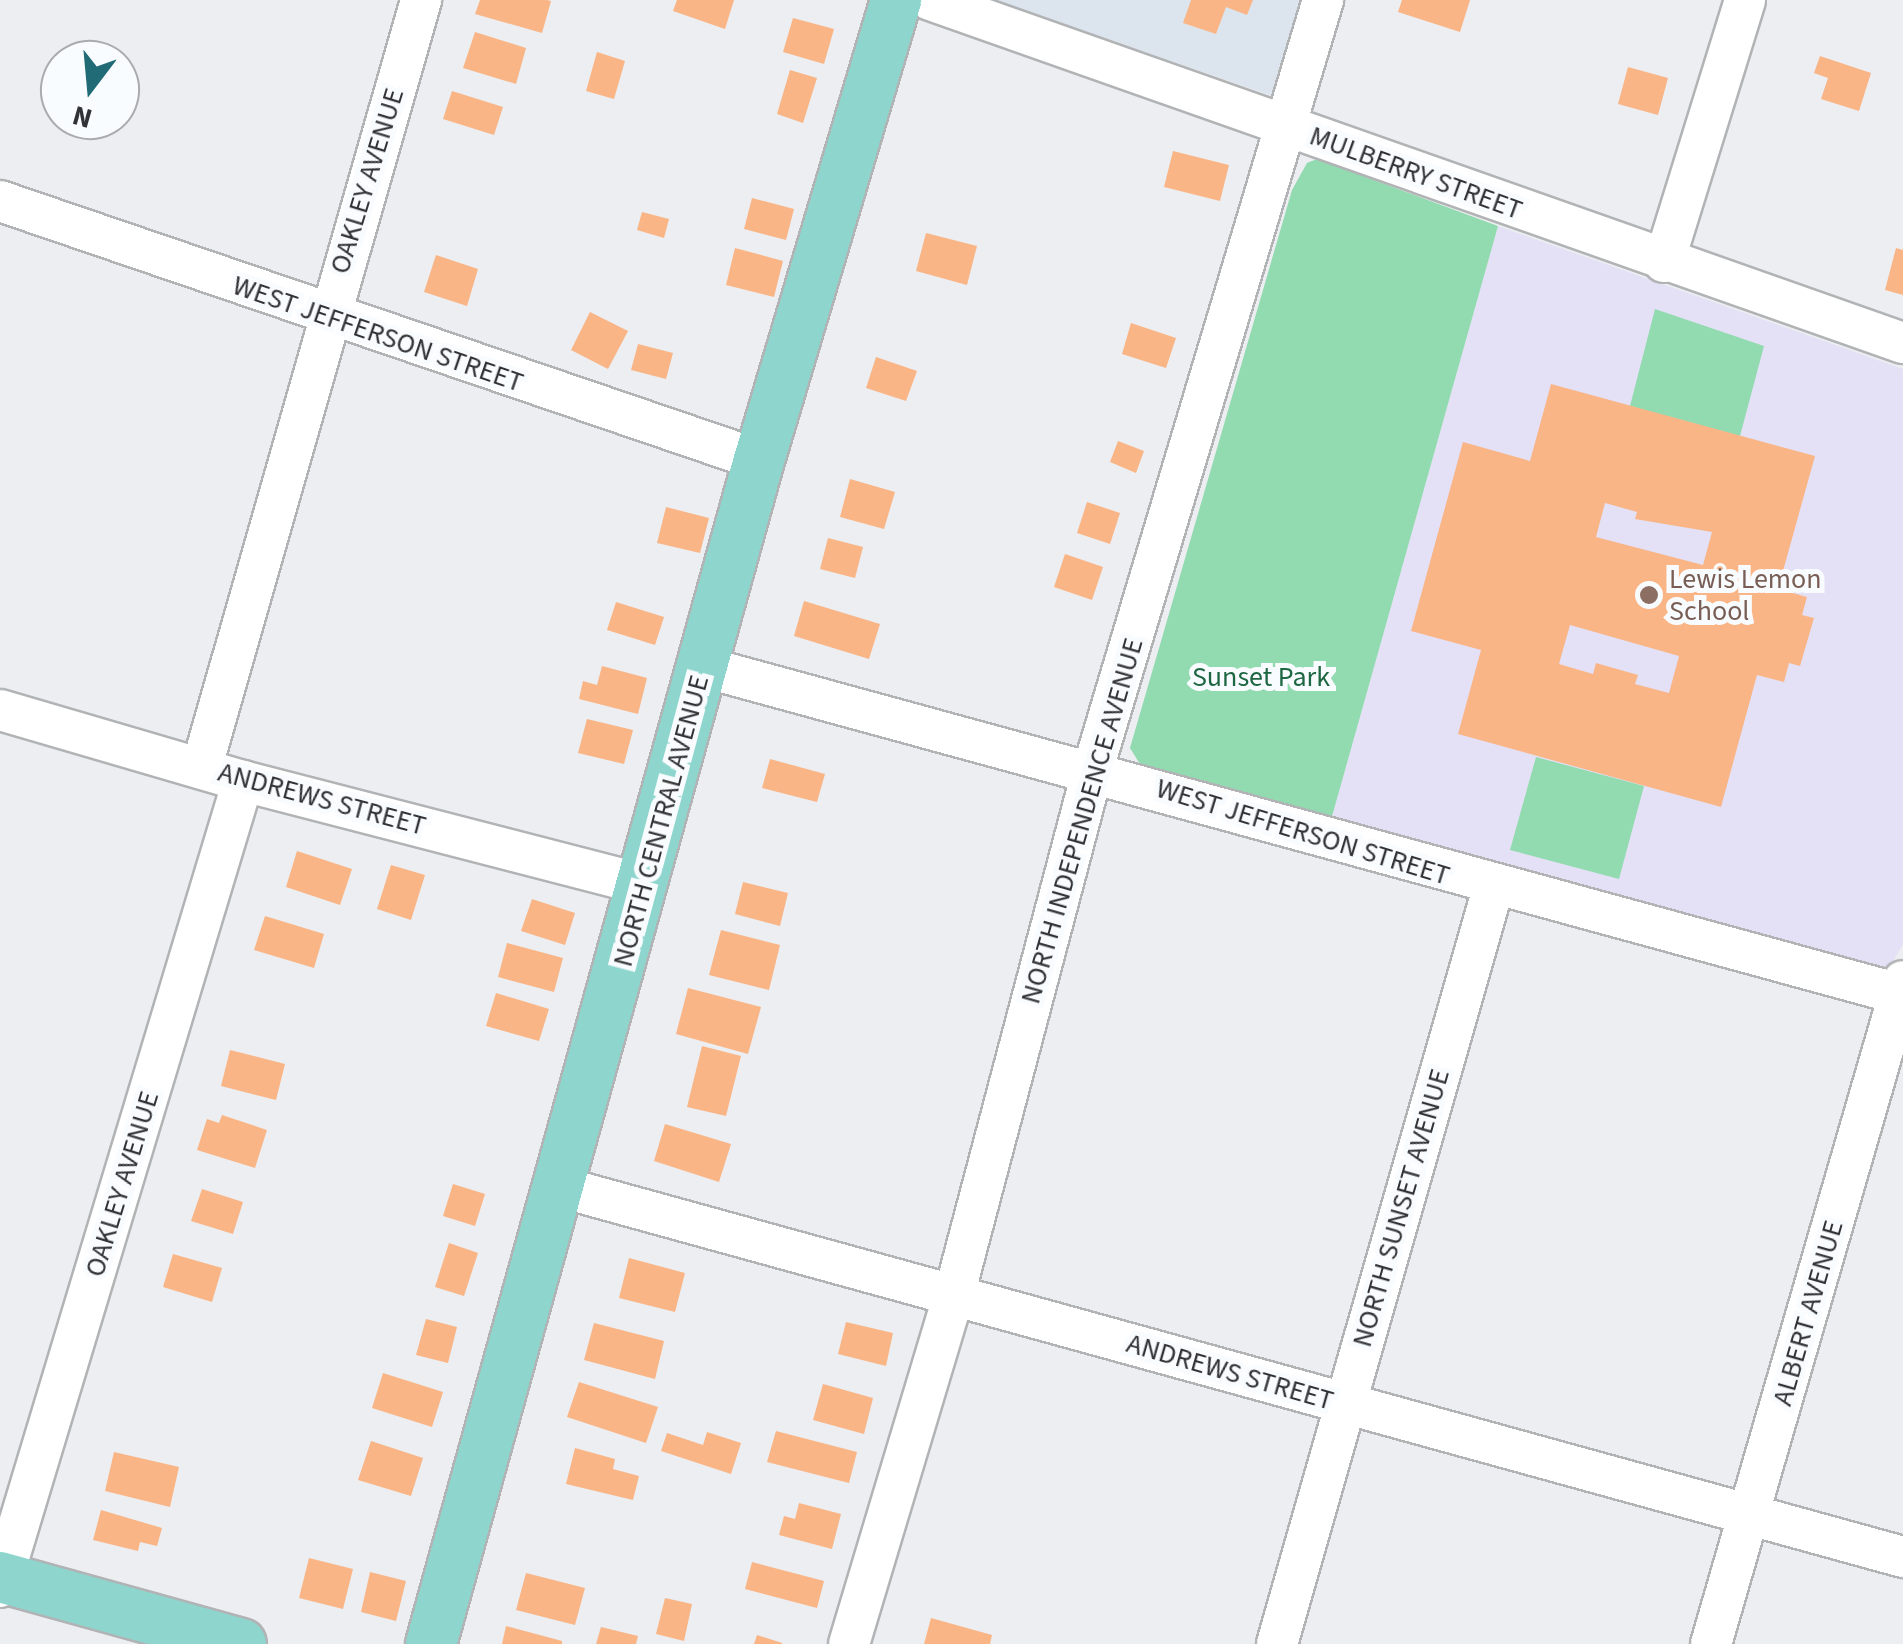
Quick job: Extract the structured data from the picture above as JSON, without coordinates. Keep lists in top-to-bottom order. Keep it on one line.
{"streets":{"main road":["NORTH CENTRAL AVENUE"],"street":["MULBERRY STREET","OAKLEY AVENUE","WEST JEFFERSON STREET","ANDREWS STREET","NORTH INDEPENDENCE AVENUE","NORTH SUNSET AVENUE","ALBERT AVENUE"]},"crossings":[["MULBERRY STREET","NORTH INDEPENDENCE AVENUE"],["OAKLEY AVENUE","WEST JEFFERSON STREET"],["OAKLEY AVENUE","ANDREWS STREET"],["WEST JEFFERSON STREET","NORTH CENTRAL AVENUE"],["WEST JEFFERSON STREET","NORTH INDEPENDENCE AVENUE"],["WEST JEFFERSON STREET","NORTH SUNSET AVENUE"],["WEST JEFFERSON STREET","ALBERT AVENUE"],["ANDREWS STREET","NORTH CENTRAL AVENUE"],["ANDREWS STREET","NORTH INDEPENDENCE AVENUE"],["ANDREWS STREET","NORTH SUNSET AVENUE"],["ANDREWS STREET","ALBERT AVENUE"]],"parks":["Sunset Park"],"places":["Lewis Lemon School"],"north":"bottom"}
